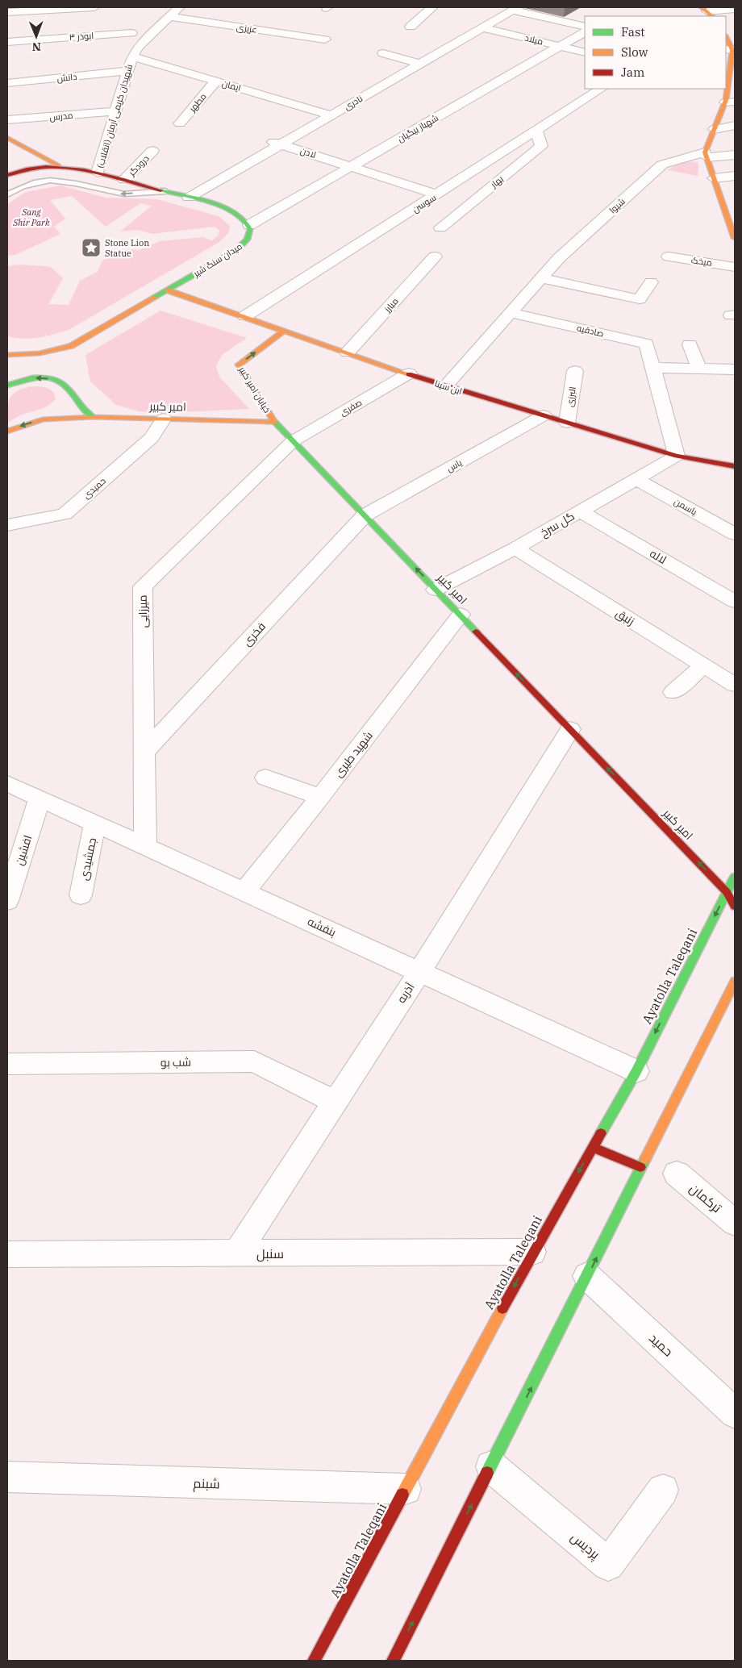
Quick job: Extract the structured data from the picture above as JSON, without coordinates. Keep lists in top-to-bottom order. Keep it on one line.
{"streets":{"main road":["میدان سنگ شیر","ابن سینا","خیابان امیر کبیر","امیر کبیر","Ayatolla Taleqani"],"street":["عزیزی","ابوذر ۳","میلاد","دانش","ایمان","مطهر","نادری","مدرس","شهیدان کریمی آرمان (انقلاب)","شهباز بیگیان","لادن","درودگر","بهار","سوسن","شیوا","میخک","مبارز","صادقیه","البرزی","صفری","یاس","حمیدی","یاسمن","گل سرخ","لاله","میرزایی","زنبق","فخری","شهید طیری","افشین","جمشیدی","بنفشه","آذربه","شب بو","ترکمان","سنبل","حمید","شبنم","پردیس"]},"crossings":[["عزیزی","شهیدان کریمی آرمان (انقلاب)"],["میلاد","نادری"],["میلاد","شهباز بیگیان"],["دانش","شهیدان کریمی آرمان (انقلاب)"],["ایمان","مطهر"],["ایمان","نادری"],["ایمان","شهیدان کریمی آرمان (انقلاب)"],["نادری","لادن"],["مدرس","شهیدان کریمی آرمان (انقلاب)"],["شهباز بیگیان","لادن"],["شهباز بیگیان","میدان سنگ شیر"],["لادن","سوسن"],["بهار","سوسن"],["سوسن","ابن سینا"],["شیوا","صادقیه"],["شیوا","ابن سینا"],["میدان سنگ شیر","ابن سینا"],["مبارز","ابن سینا"],["صادقیه","ابن سینا"],["صادقیه","گل سرخ"],["ابن سینا","خیابان امیر کبیر"],["ابن سینا","البرزی"],["ابن سینا","صفری"],["ابن سینا","یاس"],["ابن سینا","گل سرخ"],["خیابان امیر کبیر","امیر کبیر"],["امیر کبیر","صفری"],["امیر کبیر","یاس"],["امیر کبیر","حمیدی"],["امیر کبیر","گل سرخ"],["امیر کبیر","میرزایی"],["امیر کبیر","فخری"],["امیر کبیر","شهید طیری"],["امیر کبیر","Ayatolla Taleqani"],["امیر کبیر","آذربه"],["صفری","میرزایی"],["یاس","فخری"],["یاسمن","گل سرخ"],["گل سرخ","لاله"],["گل سرخ","زنبق"],["میرزایی","فخری"],["میرزایی","بنفشه"],["شهید طیری","بنفشه"],["افشین","بنفشه"],["جمشیدی","بنفشه"],["بنفشه","Ayatolla Taleqani"],["بنفشه","آذربه"],["Ayatolla Taleqani","سنبل"],["Ayatolla Taleqani","شبنم"],["آذربه","شب بو"],["آذربه","سنبل"]],"one_way":["امیر کبیر"],"parks":["Sang Shir Park"],"places":{"place":["Stone Lion Statue"]},"legend":["Fast","Slow","Jam"],"north":"bottom"}
